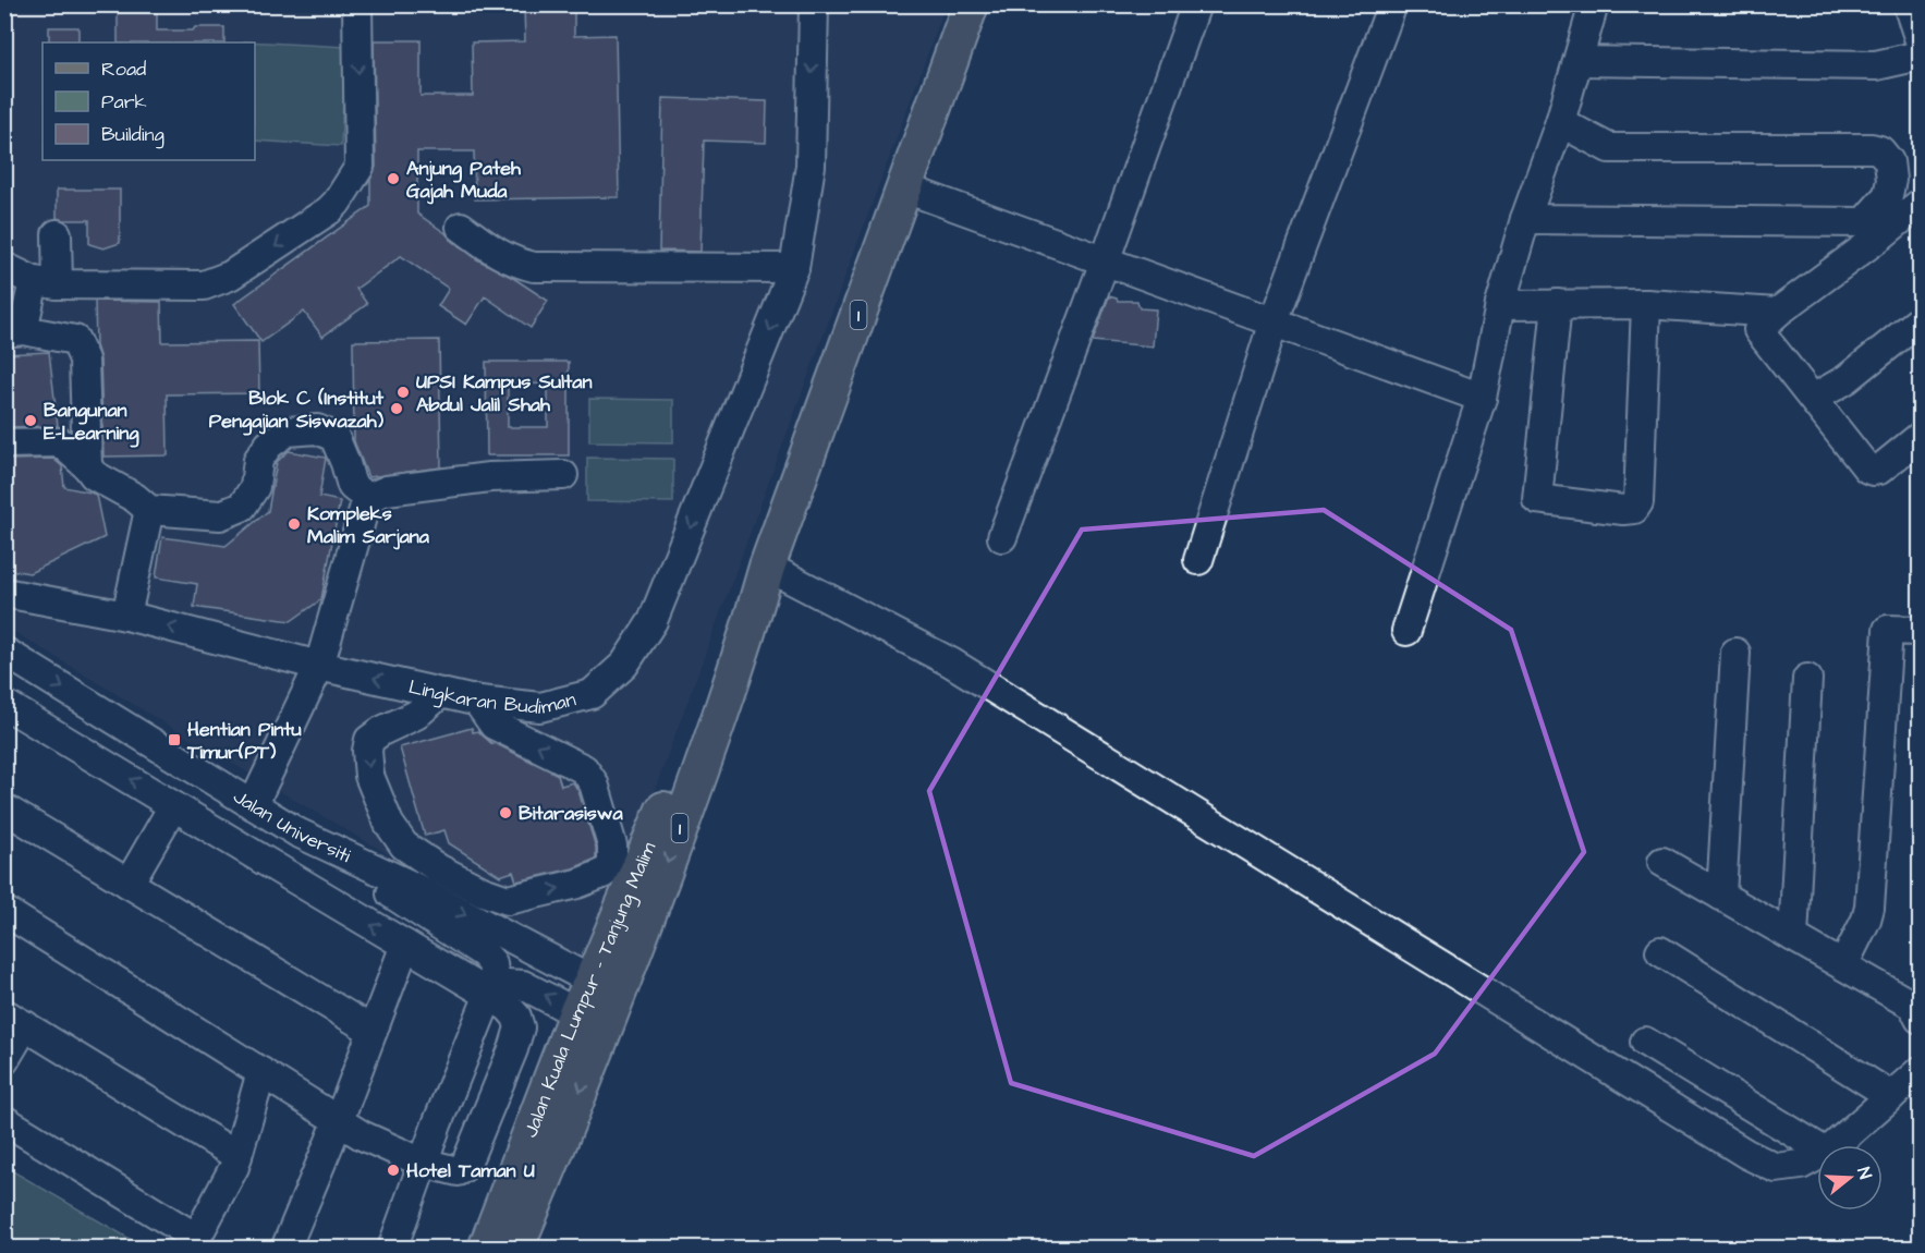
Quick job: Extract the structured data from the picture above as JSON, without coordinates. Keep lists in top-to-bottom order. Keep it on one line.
{"streets":{"main road":["1","Jalan Kuala Lumpur - Tanjung Malim"],"street":["Lingkaran Budiman","Jalan Universiti"]},"crossings":[["Jalan Universiti","Jalan Kuala Lumpur - Tanjung Malim"]],"places":{"other":["Anjung Pateh Gajah Muda","UPSI Kampus Sultan Abdul Jalil Shah","Blok C (Institut Pengajian Siswazah)","Bangunan E-Learning","Kompleks Malim Sarjana","Bitarasiswa","Hotel Taman U"],"transit":["Hentian Pintu Timur(PT)"]},"legend":["Road","Park","Building"],"north":"right"}
